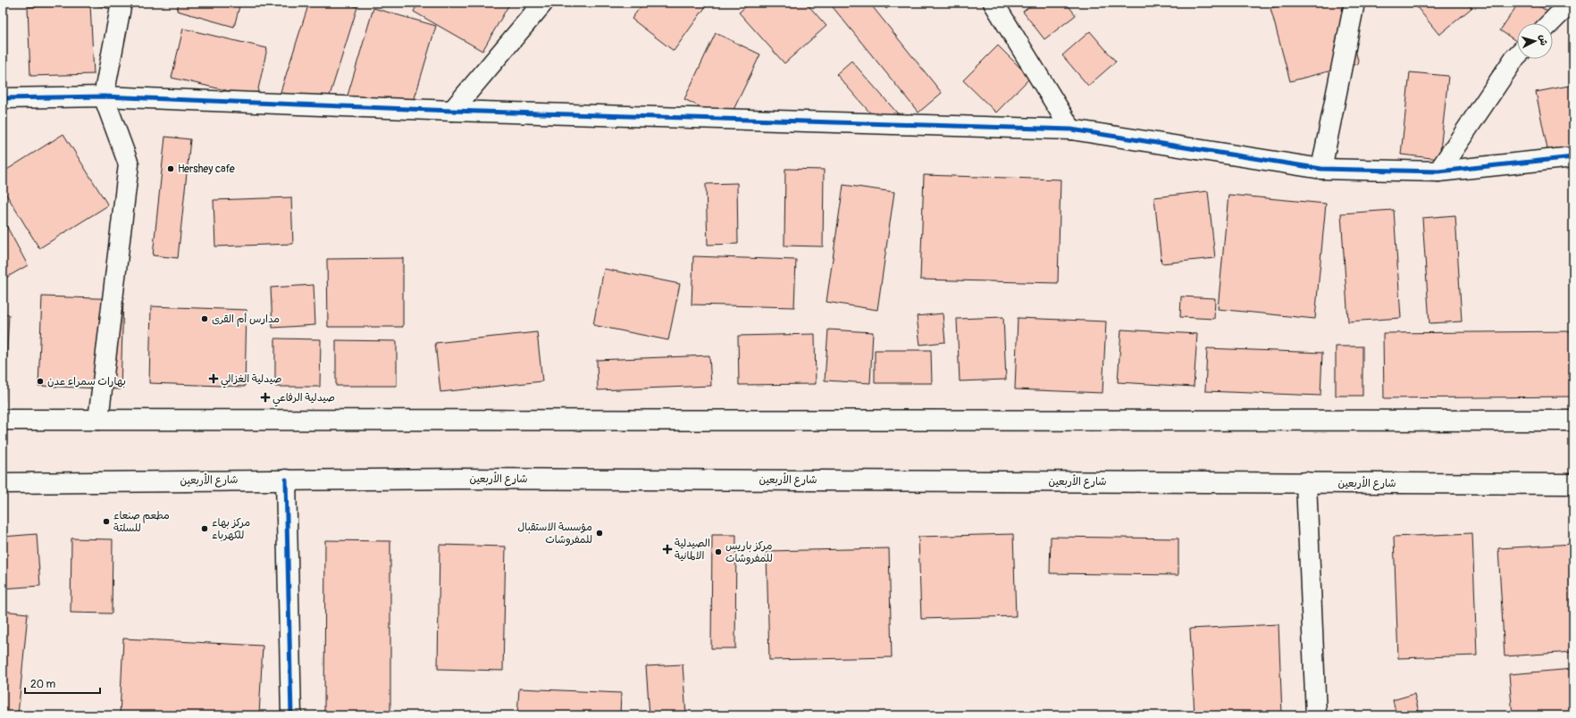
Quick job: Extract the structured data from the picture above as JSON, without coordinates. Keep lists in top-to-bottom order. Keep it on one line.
{"streets":{"street":["شارع الأربعين"]},"places":{"other":["Hershey cafe","مدارس أم القرى","بهارات سمراء عدن","مطعم صنعاء للسلتة","مركز بهاء للكهرباء","مؤسسة الاستقبال للمفروشات","مركز باريس للمفروشات"],"health":["صيدلية الغزالي","صيدلية الرفاعي","الصيدلية الالمانية"]},"scale_bar":"20 m","north":"right"}
